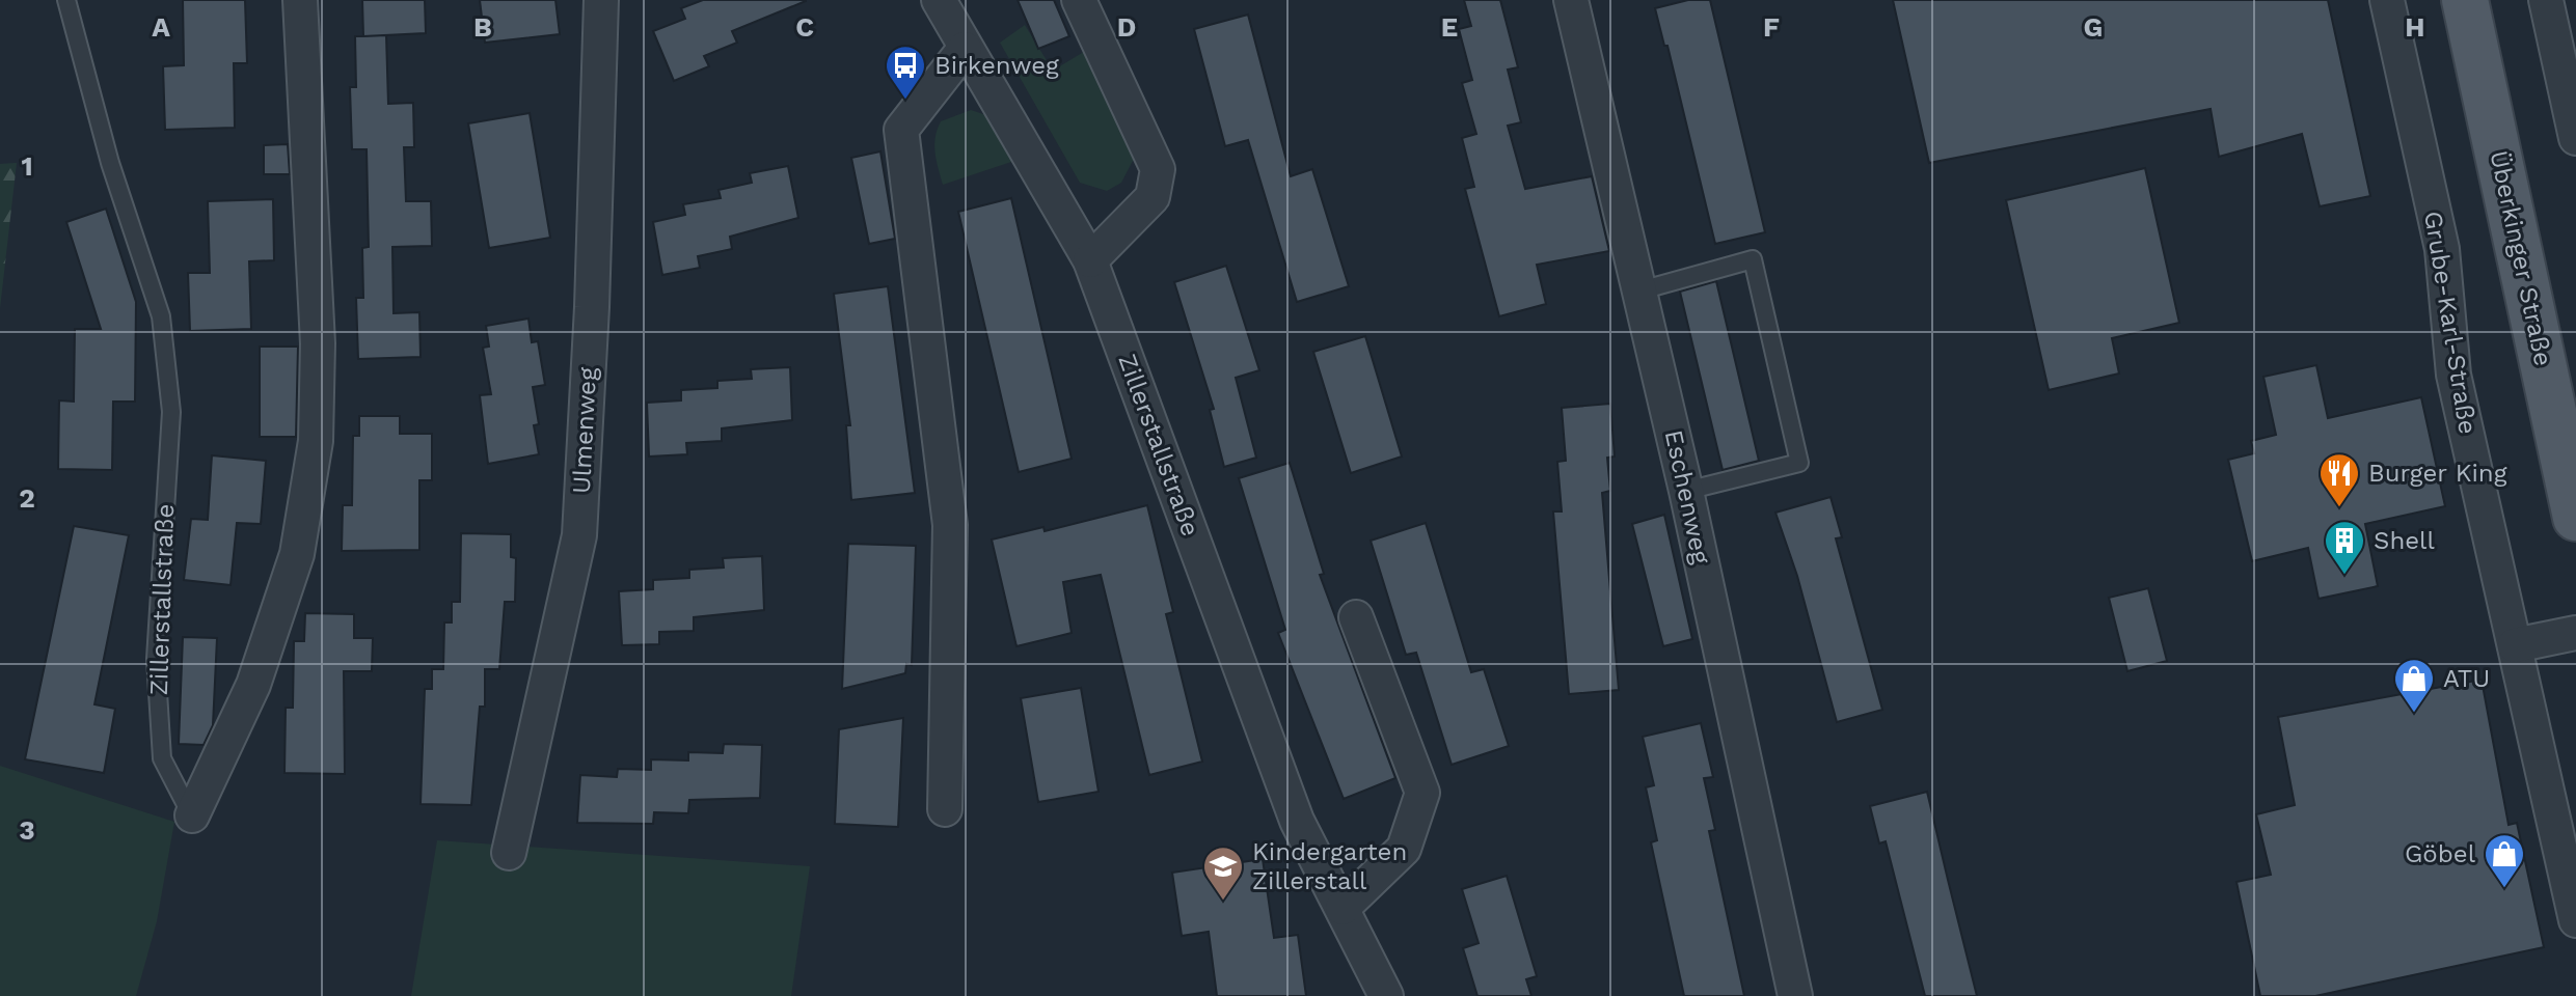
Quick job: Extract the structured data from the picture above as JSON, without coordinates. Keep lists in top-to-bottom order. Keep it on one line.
{"streets":{"main road":["Überkinger Straße"],"street":["Grube-Karl-Straße","Ulmenweg","Zillerstallstraße","Eschenweg"]},"places":{"bus stop":["Birkenweg"],"restaurant":["Burger King"],"building":["Shell"],"shop":["ATU","Göbel"],"school or university":["Kindergarten Zillerstall"]},"grid":{"columns":["A","B","C","D","E","F","G","H"],"rows":["1","2","3"]}}
